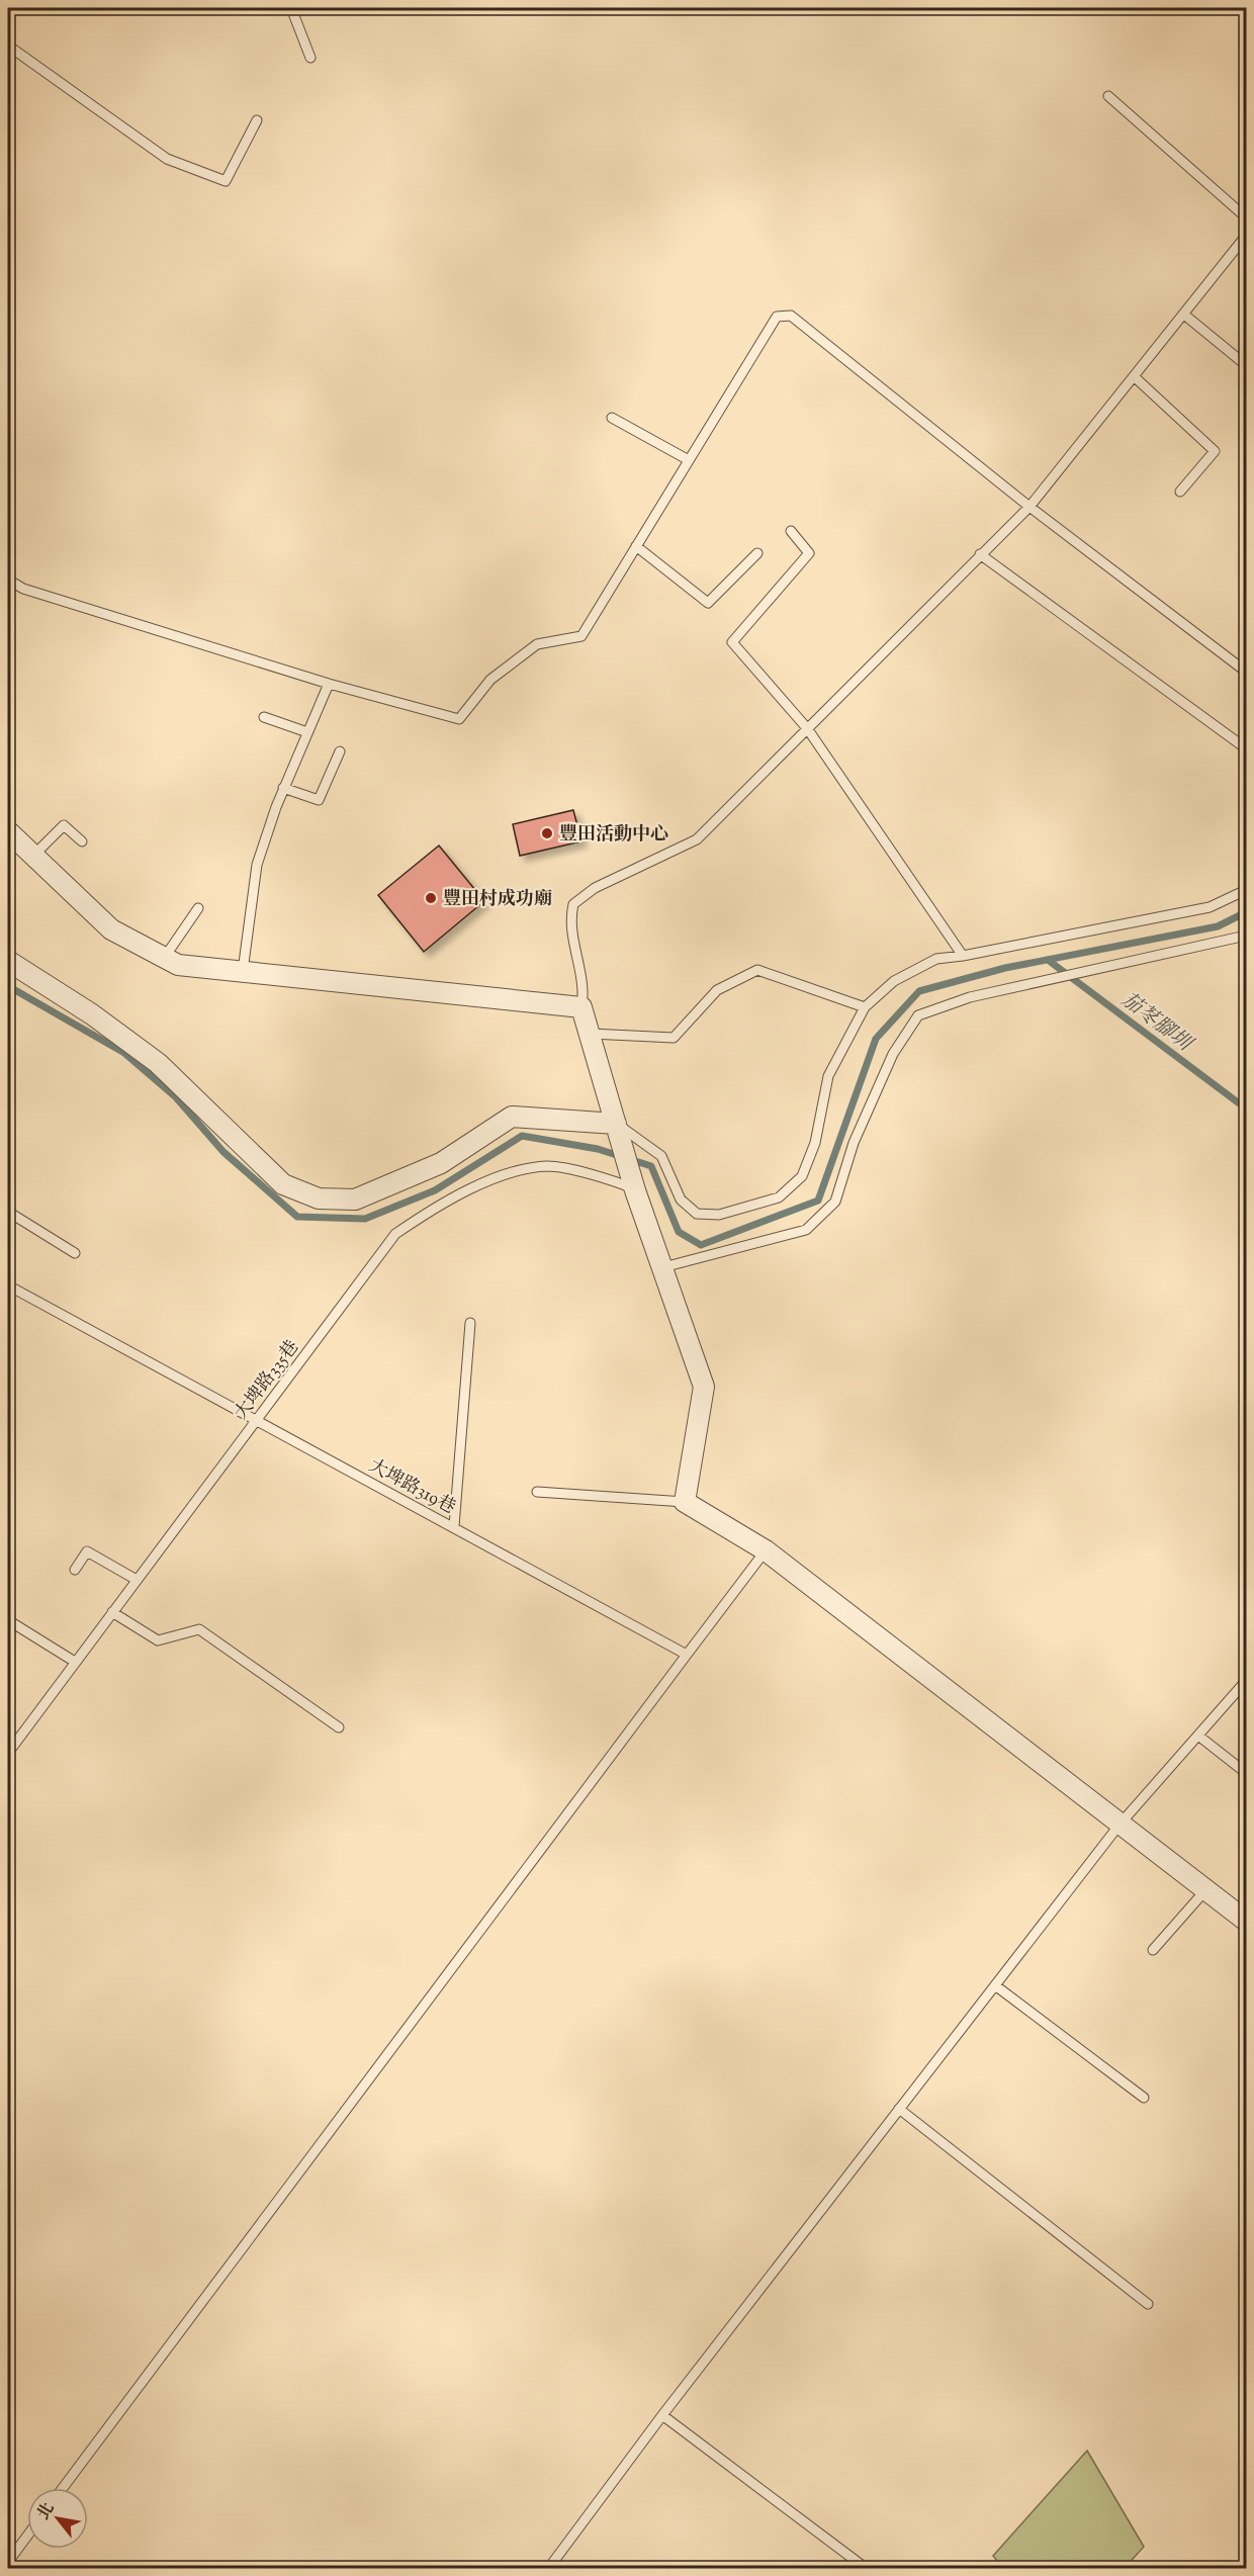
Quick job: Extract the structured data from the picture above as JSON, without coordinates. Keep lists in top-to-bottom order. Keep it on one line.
{"streets":{"lane":["大埤路335巷","大埤路319巷"]},"crossings":[["大埤路335巷","大埤路319巷"]],"water":["茄苳腳圳"],"places":["豐田活動中心","豐田村成功廟"],"north":"top left"}
